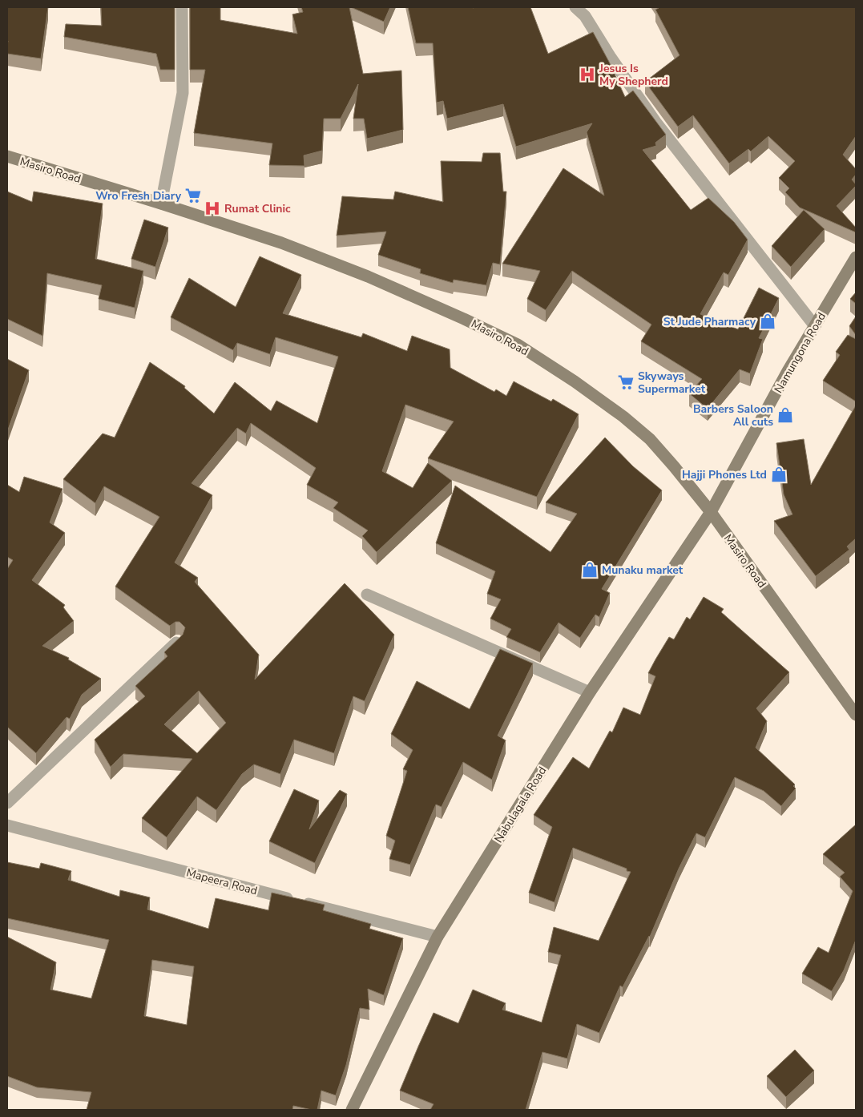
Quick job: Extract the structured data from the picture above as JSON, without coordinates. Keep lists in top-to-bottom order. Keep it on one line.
{"streets":{"main road":["Masiro Road","Namungona Road","Nabulagala Road"],"street":["Mapeera Road"]},"crossings":[["Masiro Road","Namungona Road"],["Masiro Road","Nabulagala Road"],["Namungona Road","Nabulagala Road"],["Nabulagala Road","Mapeera Road"]],"places":{"hospital":["Jesus Is My Shepherd","Rumat Clinic"],"supermarket":["Wro Fresh Diary","Skyways Supermarket"],"shop":["St Jude Pharmacy","Barbers Saloon All cuts","Hajji Phones Ltd","Munaku market"]}}
